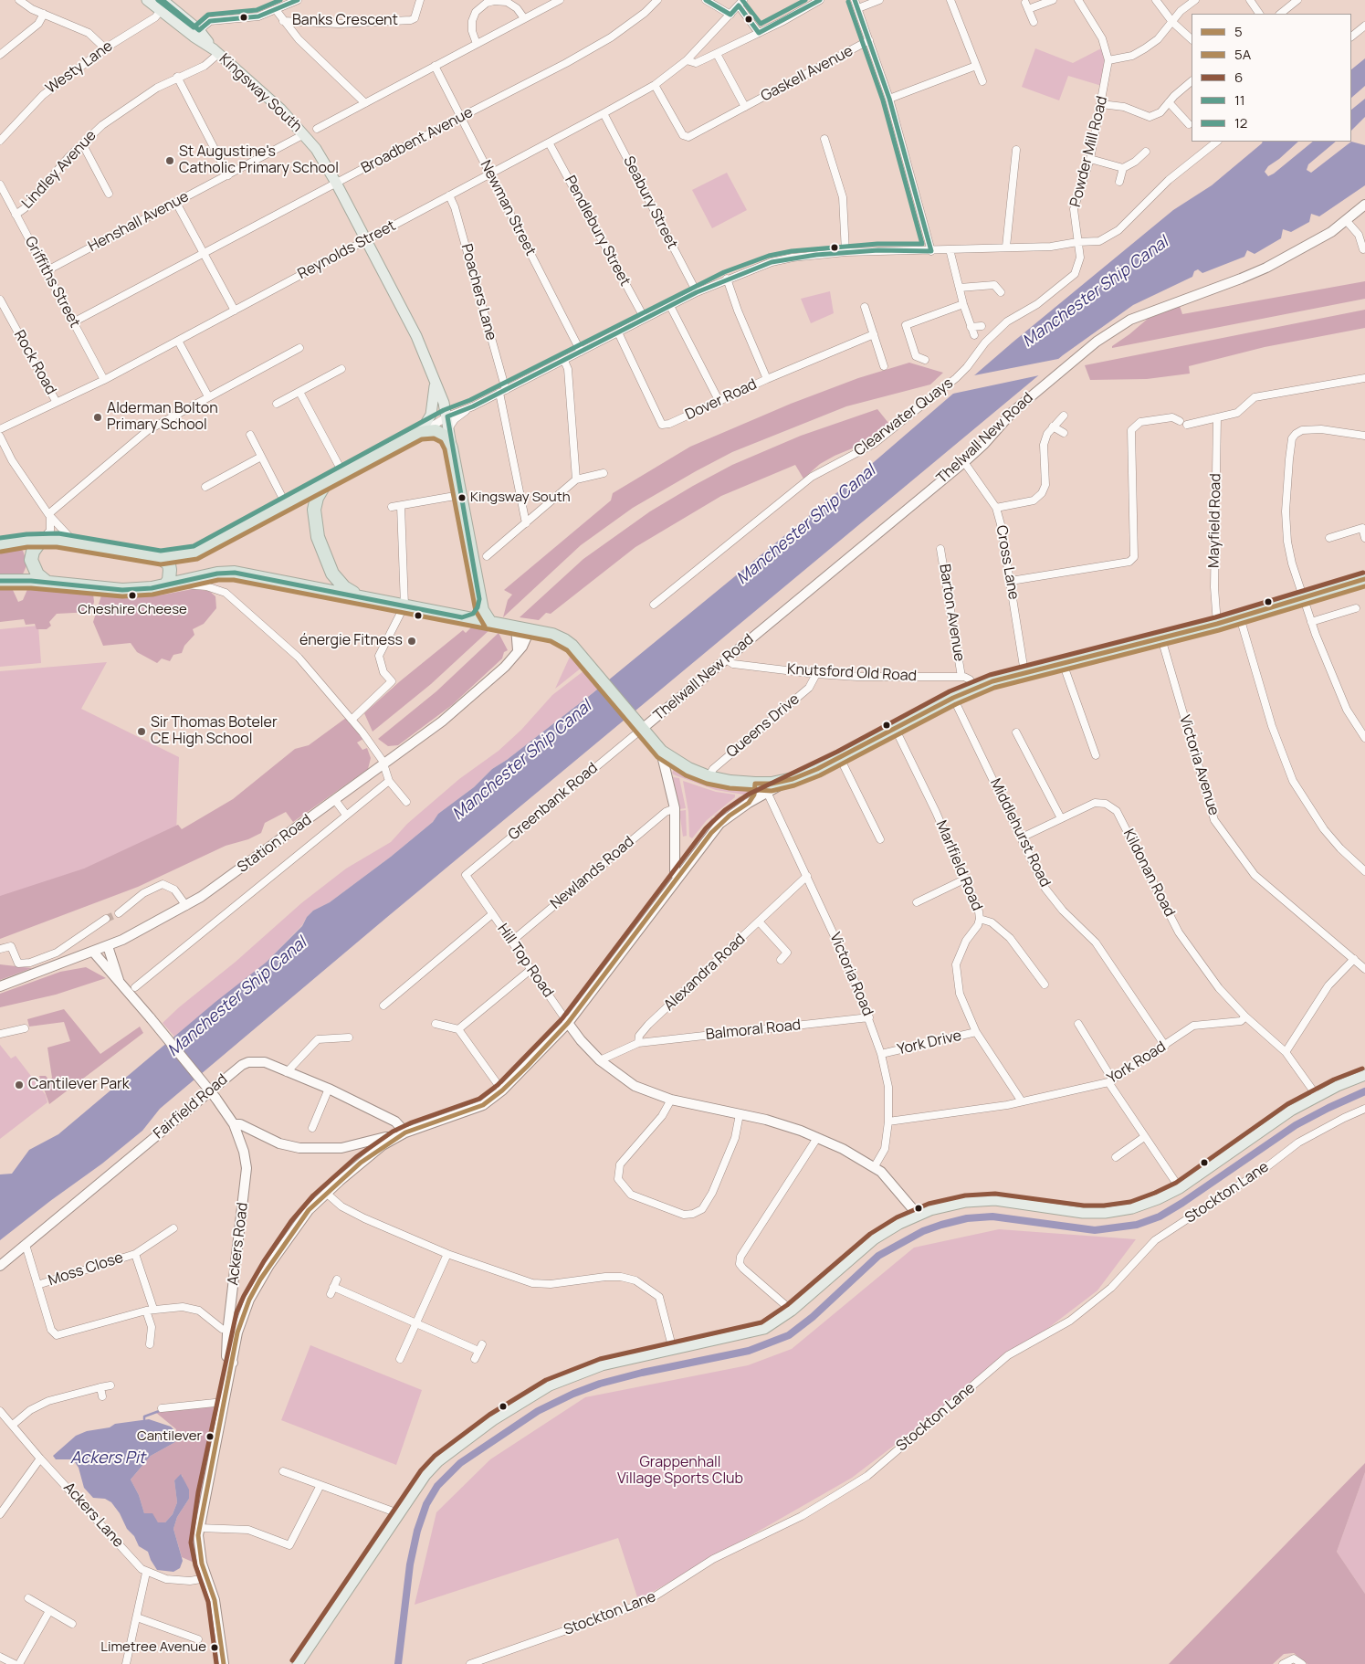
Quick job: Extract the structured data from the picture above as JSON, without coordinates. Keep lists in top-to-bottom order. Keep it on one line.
{"streets":{"highway":["Kingsway South"],"main road":["Thelwall New Road","Station Road","Hill Top Road","Fairfield Road","Ackers Road"],"street":["Banks Crescent","Westy Lane","Gaskell Avenue","Broadbent Avenue","Powder Mill Road","Lindley Avenue","Seabury Street","Newman Street","Henshall Avenue","Pendlebury Street","Reynolds Street","Griffiths Street","Poachers Lane","Rock Road","Dover Road","Clearwater Quays","Mayfield Road","Cross Lane","Barton Avenue","Knutsford Old Road","Queens Drive","Victoria Avenue","Greenbank Road","Middlehurst Road","Marlfield Road","Newlands Road","Kildonan Road","Alexandra Road","Victoria Road","Balmoral Road","York Drive","York Road","Stockton Lane","Moss Close","Ackers Lane"]},"crossings":[["Westy Lane","Kingsway South"],["Gaskell Avenue","Reynolds Street"],["Kingsway South","Broadbent Avenue"],["Kingsway South","Lindley Avenue"],["Kingsway South","Henshall Avenue"],["Kingsway South","Reynolds Street"],["Broadbent Avenue","Newman Street"],["Broadbent Avenue","Griffiths Street"],["Powder Mill Road","Clearwater Quays"],["Lindley Avenue","Griffiths Street"],["Seabury Street","Reynolds Street"],["Newman Street","Reynolds Street"],["Henshall Avenue","Griffiths Street"],["Pendlebury Street","Reynolds Street"],["Reynolds Street","Griffiths Street"],["Reynolds Street","Poachers Lane"],["Reynolds Street","Rock Road"],["Thelwall New Road","Cross Lane"],["Thelwall New Road","Knutsford Old Road"],["Thelwall New Road","Greenbank Road"],["Barton Avenue","Knutsford Old Road"],["Knutsford Old Road","Queens Drive"],["Greenbank Road","Hill Top Road"],["Middlehurst Road","Kildonan Road"],["Middlehurst Road","York Road"],["Station Road","Ackers Road"],["Newlands Road","Hill Top Road"],["Kildonan Road","York Road"],["Hill Top Road","Victoria Road"],["Hill Top Road","Ackers Road"],["Alexandra Road","Victoria Road"],["Alexandra Road","Balmoral Road"],["Victoria Road","Balmoral Road"],["Victoria Road","York Drive"],["Victoria Road","York Road"],["Victoria Road","Ackers Road"],["York Drive","York Road"],["Fairfield Road","Ackers Road"],["Ackers Road","Ackers Lane"]],"water":["Manchester Ship Canal","Ackers Pit"],"parks":["Grappenhall Village Sports Club"],"places":["St Augustine's Catholic Primary School","Alderman Bolton Primary School","Kingsway South","Cheshire Cheese","énergie Fitness","Sir Thomas Boteler CE High School","Cantilever Park","Cantilever","Limetree Avenue"],"lines":["transit line 11","transit line 12","transit line 5A","transit line 6","transit line 5"],"legend":["5","5A","6","11","12"]}
